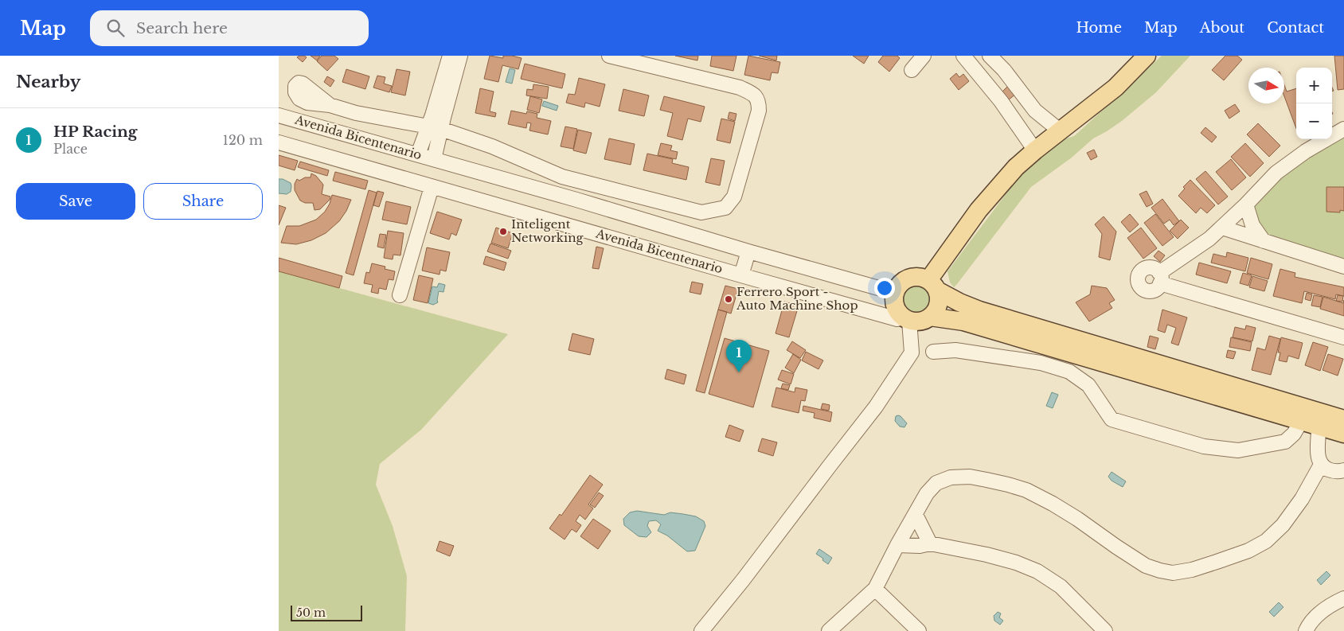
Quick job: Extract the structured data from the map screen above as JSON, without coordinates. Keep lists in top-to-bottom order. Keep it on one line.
{"streets":{"street":["Avenida Bicentenario"]},"places":["Inteligent Networking","Ferrero Sport - Auto Machine Shop"],"scale_bar":"50 m","north":"right","page":{"header":"Map","search":"Search here","nav":["Home","Map","About","Contact"],"heading":"Nearby","map_buttons":["+","−"],"list":[{"mark":"1","name":"HP Racing","note":"Place","value":"120 m"}],"buttons":["Save","Share"],"pins":"1","scale":"50 m"}}
